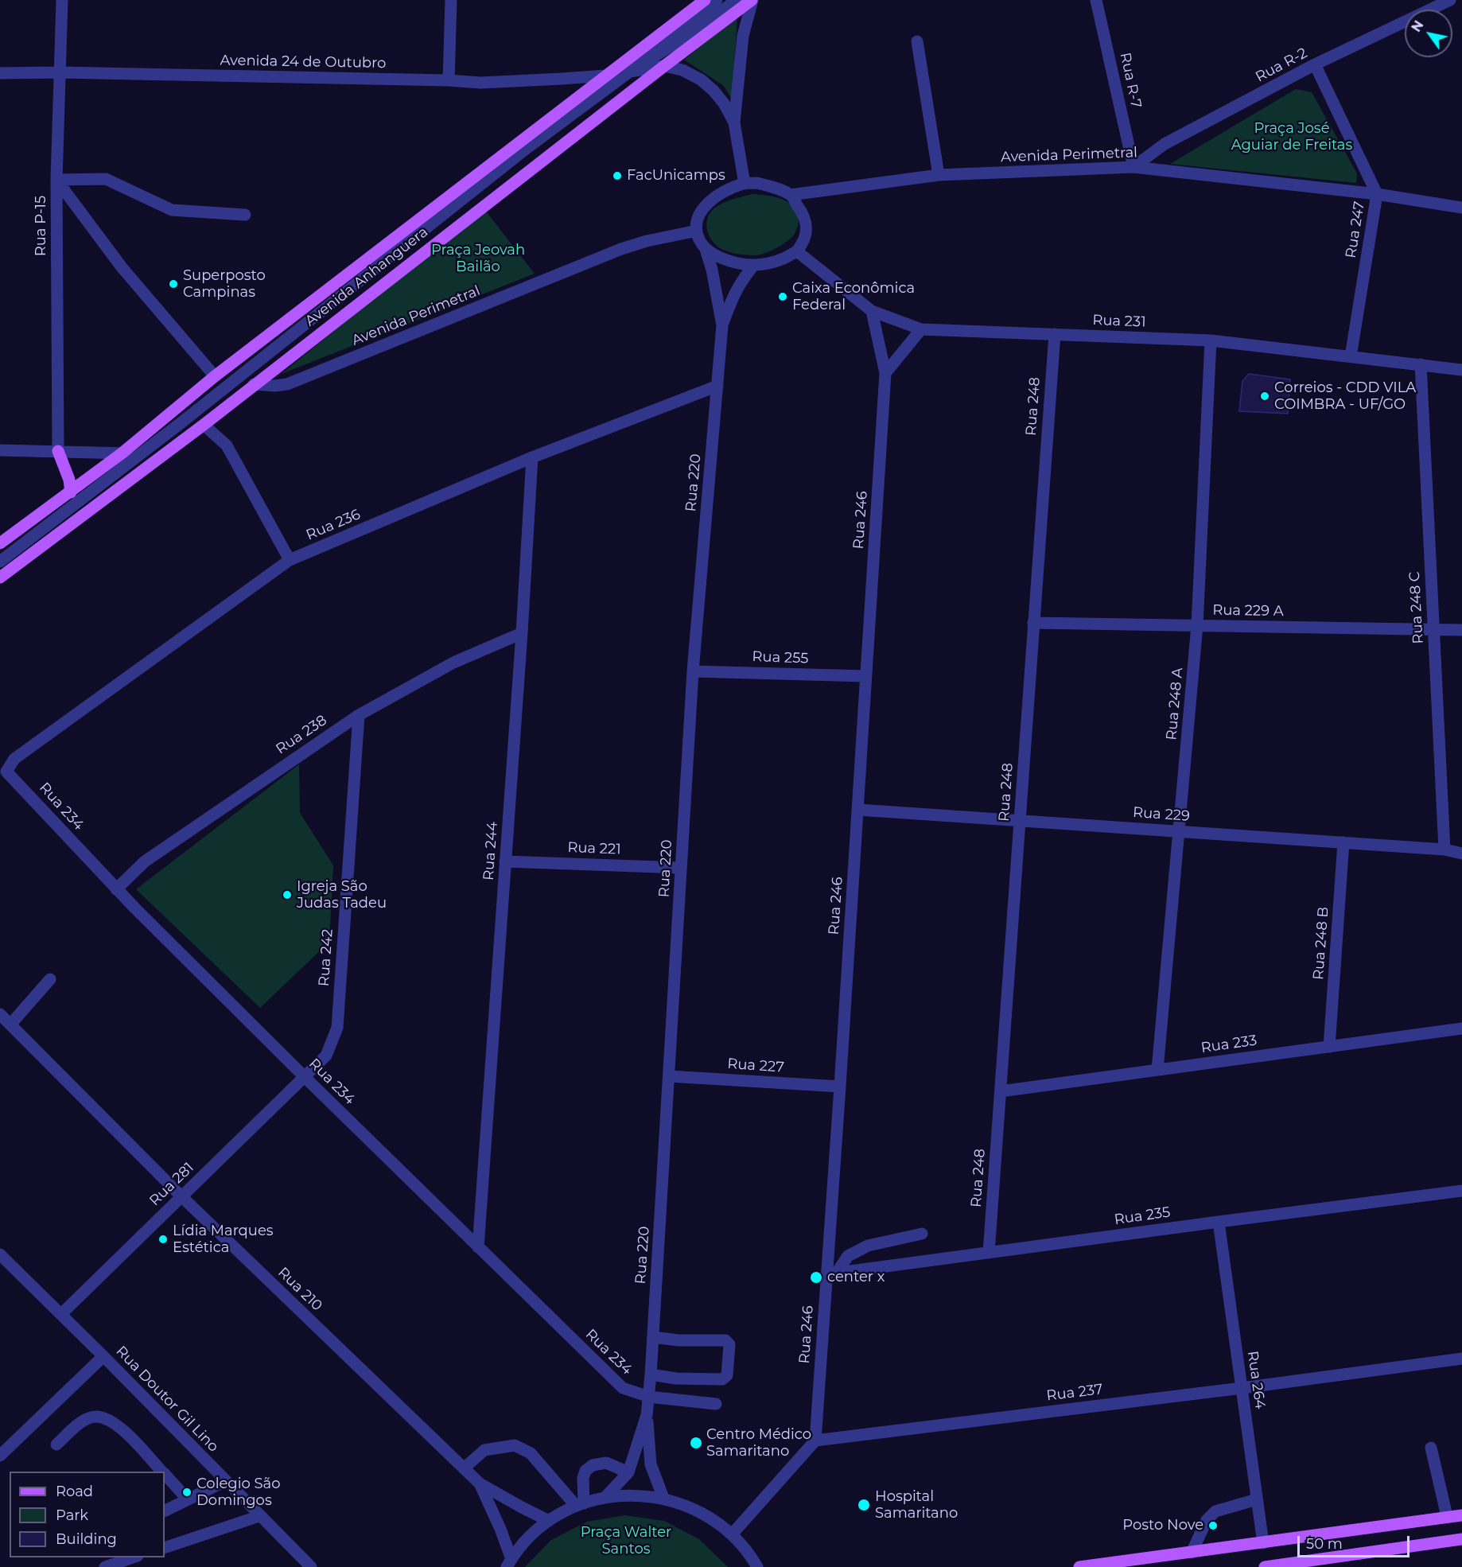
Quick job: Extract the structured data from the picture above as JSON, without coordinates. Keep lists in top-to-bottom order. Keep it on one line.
{"streets":{"main road":["Avenida Anhanguera"],"street":["Avenida 24 de Outubro","Rua R-2","Rua R-7","Avenida Perimetral","Rua P-15","Rua 247","Rua 231","Rua 248","Rua 220","Rua 246","Rua 236","Rua 248 C","Rua 229 A","Rua 255","Rua 248 A","Rua 238","Rua 234","Rua 229","Rua 221","Rua 244","Rua 248 B","Rua 242","Rua 233","Rua 227","Rua 281","Rua 235","Rua 210","Rua 264","Rua 237","Rua Doutor Gil Lino"]},"crossings":[["Avenida 24 de Outubro","Rua P-15"],["Avenida 24 de Outubro","Avenida Anhanguera"],["Rua R-2","Rua R-7"],["Rua R-2","Avenida Perimetral"],["Rua R-2","Rua 247"],["Rua R-7","Avenida Perimetral"],["Avenida Perimetral","Rua 247"],["Avenida Perimetral","Avenida Anhanguera"],["Avenida Perimetral","Rua 231"],["Avenida Perimetral","Rua 220"],["Rua 247","Rua 231"],["Rua 231","Rua 248"],["Rua 231","Rua 220"],["Rua 231","Rua 246"],["Rua 231","Rua 248 C"],["Rua 231","Rua 248 A"],["Rua 248","Rua 229 A"],["Rua 248","Rua 229"],["Rua 248","Rua 233"],["Rua 248","Rua 235"],["Rua 220","Rua 236"],["Rua 220","Rua 255"],["Rua 220","Rua 234"],["Rua 220","Rua 221"],["Rua 220","Rua 227"],["Rua 246","Rua 255"],["Rua 246","Rua 229"],["Rua 246","Rua 227"],["Rua 246","Rua 235"],["Rua 246","Rua 237"],["Rua 236","Rua 234"],["Rua 236","Rua 244"],["Rua 248 C","Rua 229 A"],["Rua 248 C","Rua 229"],["Rua 229 A","Rua 248 A"],["Rua 248 A","Rua 229"],["Rua 248 A","Rua 233"],["Rua 238","Rua 234"],["Rua 238","Rua 244"],["Rua 238","Rua 242"],["Rua 234","Rua 244"],["Rua 234","Rua 242"],["Rua 234","Rua 281"],["Rua 229","Rua 248 B"],["Rua 221","Rua 244"],["Rua 248 B","Rua 233"],["Rua 242","Rua 281"],["Rua 281","Rua 210"],["Rua 281","Rua Doutor Gil Lino"],["Rua 235","Rua 264"],["Rua 264","Rua 237"]],"parks":["Praça José Aguiar de Freitas","Praça Jeovah Bailão","Praça Walter Santos"],"places":["FacUnicamps","Superposto Campinas","Caixa Econômica Federal","Correios - CDD VILA COIMBRA - UF/GO","Igreja São Judas Tadeu","Lídia Marques Estética","center x","Centro Médico Samaritano","Colegio São Domingos","Hospital Samaritano","Posto Nove"],"legend":["Road","Park","Building"],"scale_bar":"50 m","north":"top left"}
